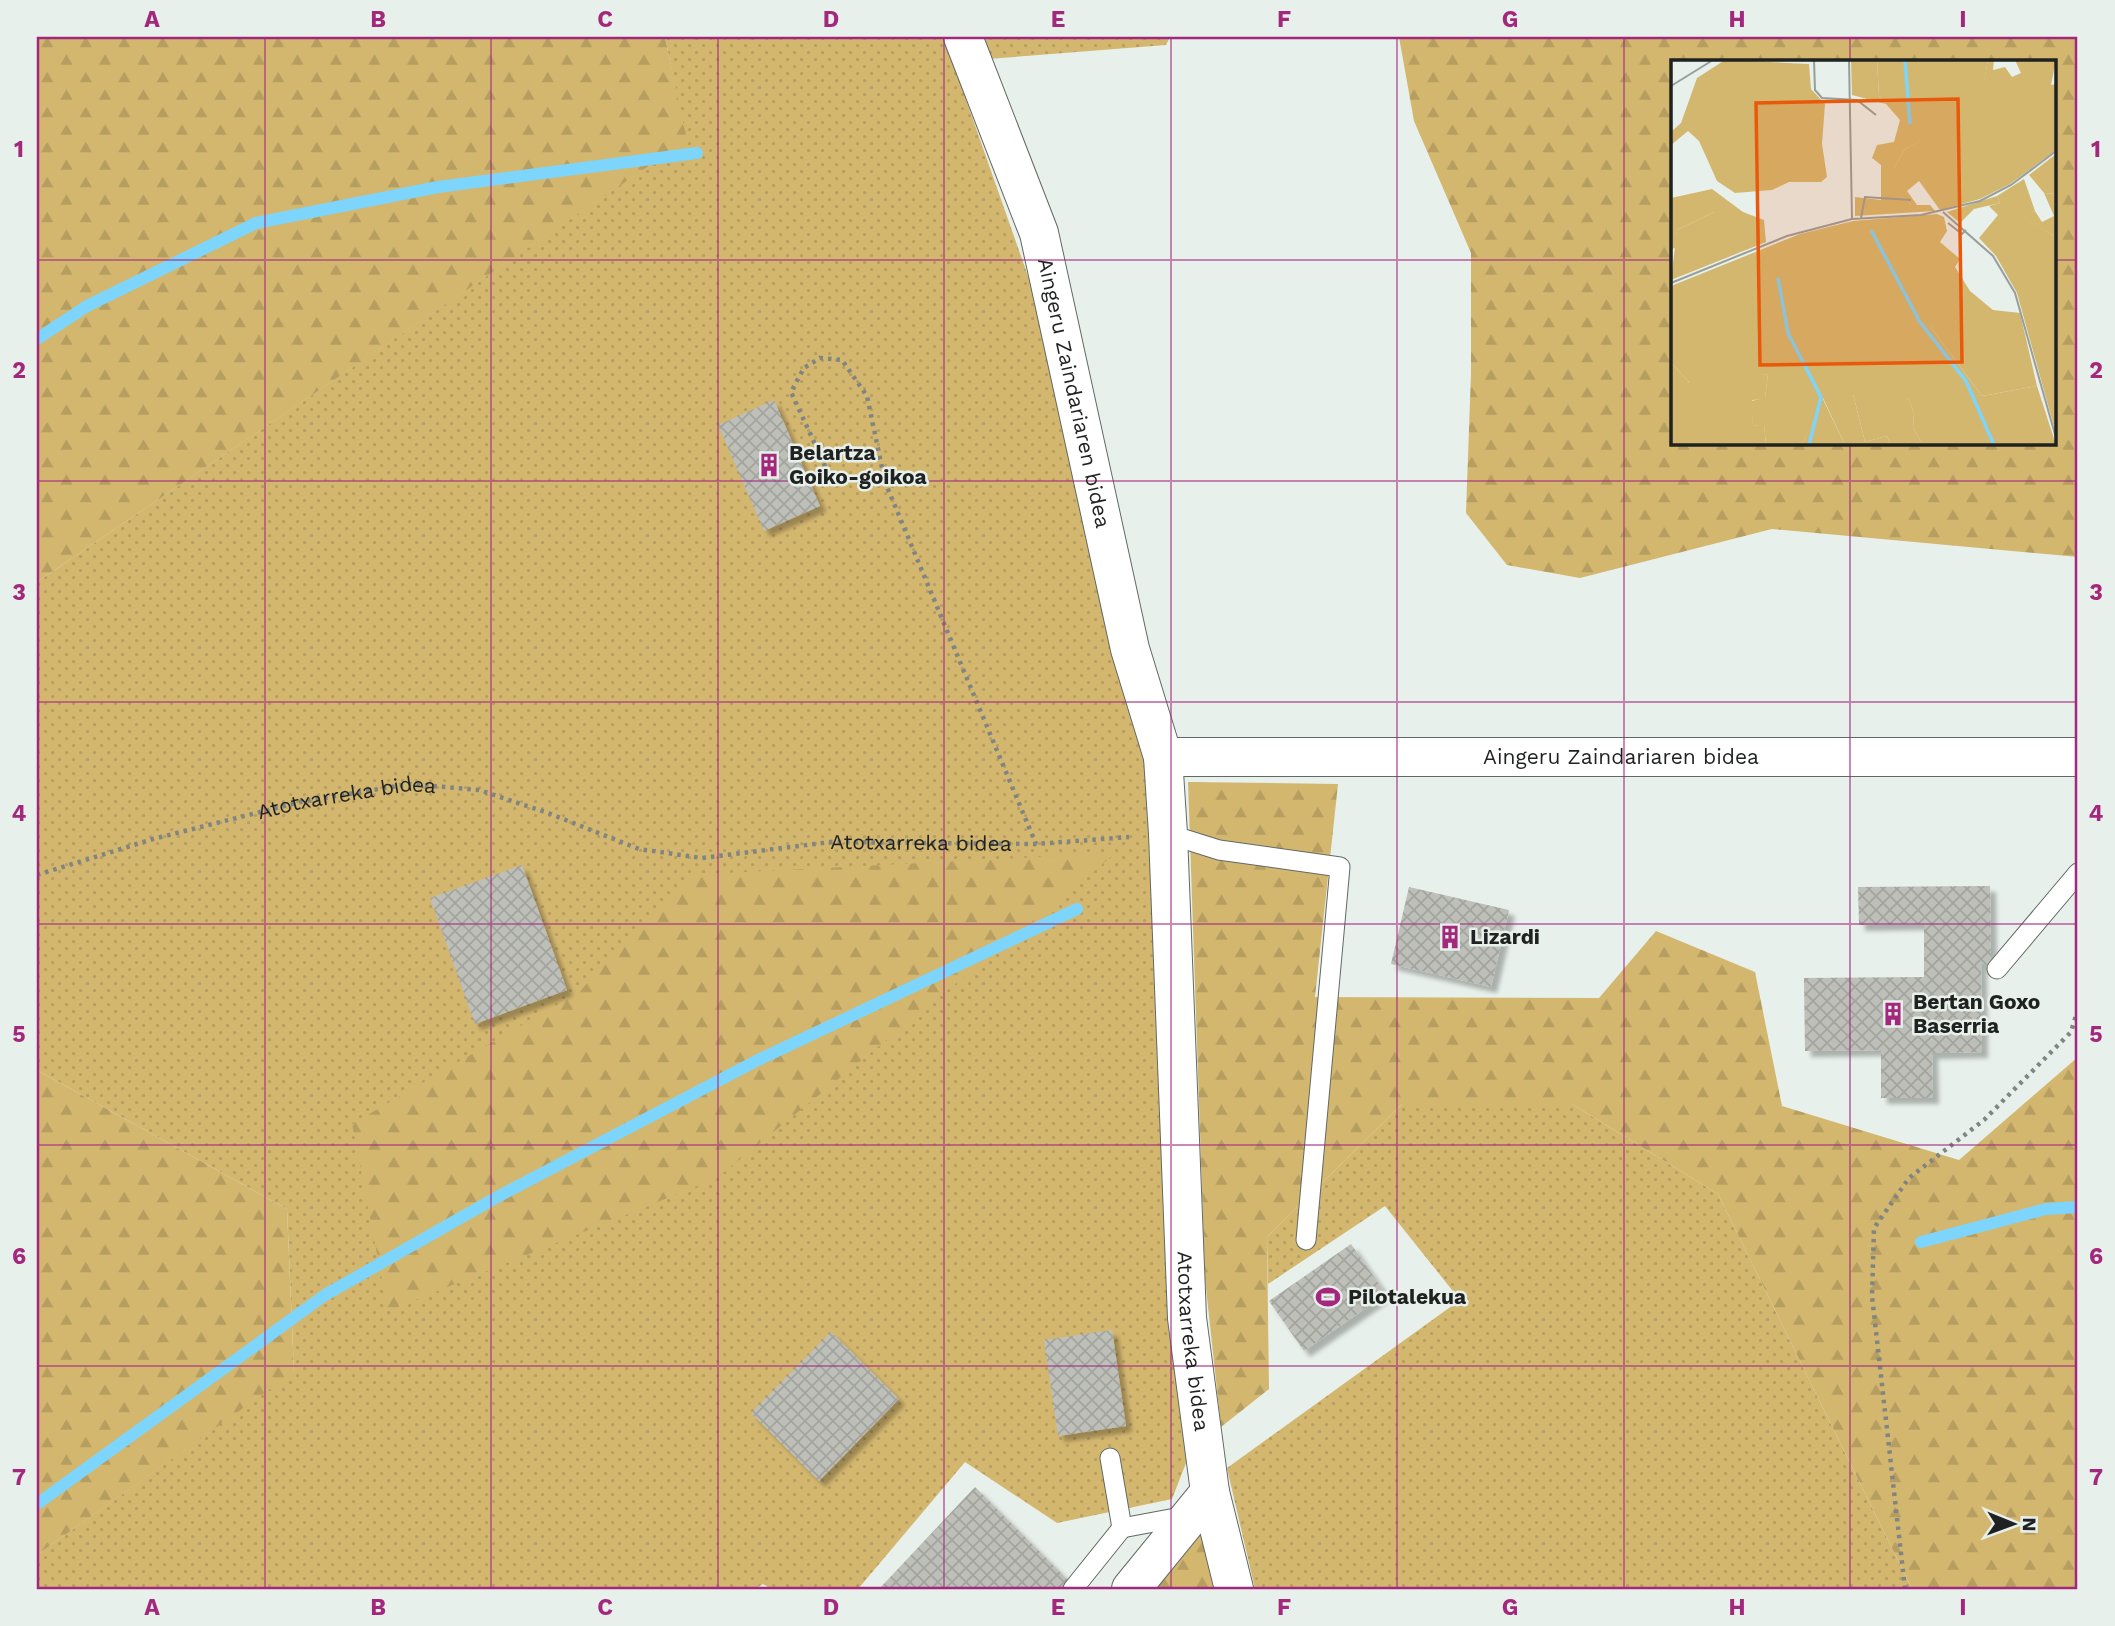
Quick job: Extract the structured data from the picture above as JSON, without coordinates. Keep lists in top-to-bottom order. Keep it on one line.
{"streets":{"street":["Aingeru Zaindariaren bidea","Atotxarreka bidea"]},"crossings":[["Aingeru Zaindariaren bidea","Atotxarreka bidea"]],"places":{"building":["Belartza Goiko-goikoa","Lizardi","Bertan Goxo Baserria"],"sports":["Pilotalekua"]},"north":"right","grid":{"columns":["A","B","C","D","E","F","G","H","I"],"rows":["1","2","3","4","5","6","7"]}}
